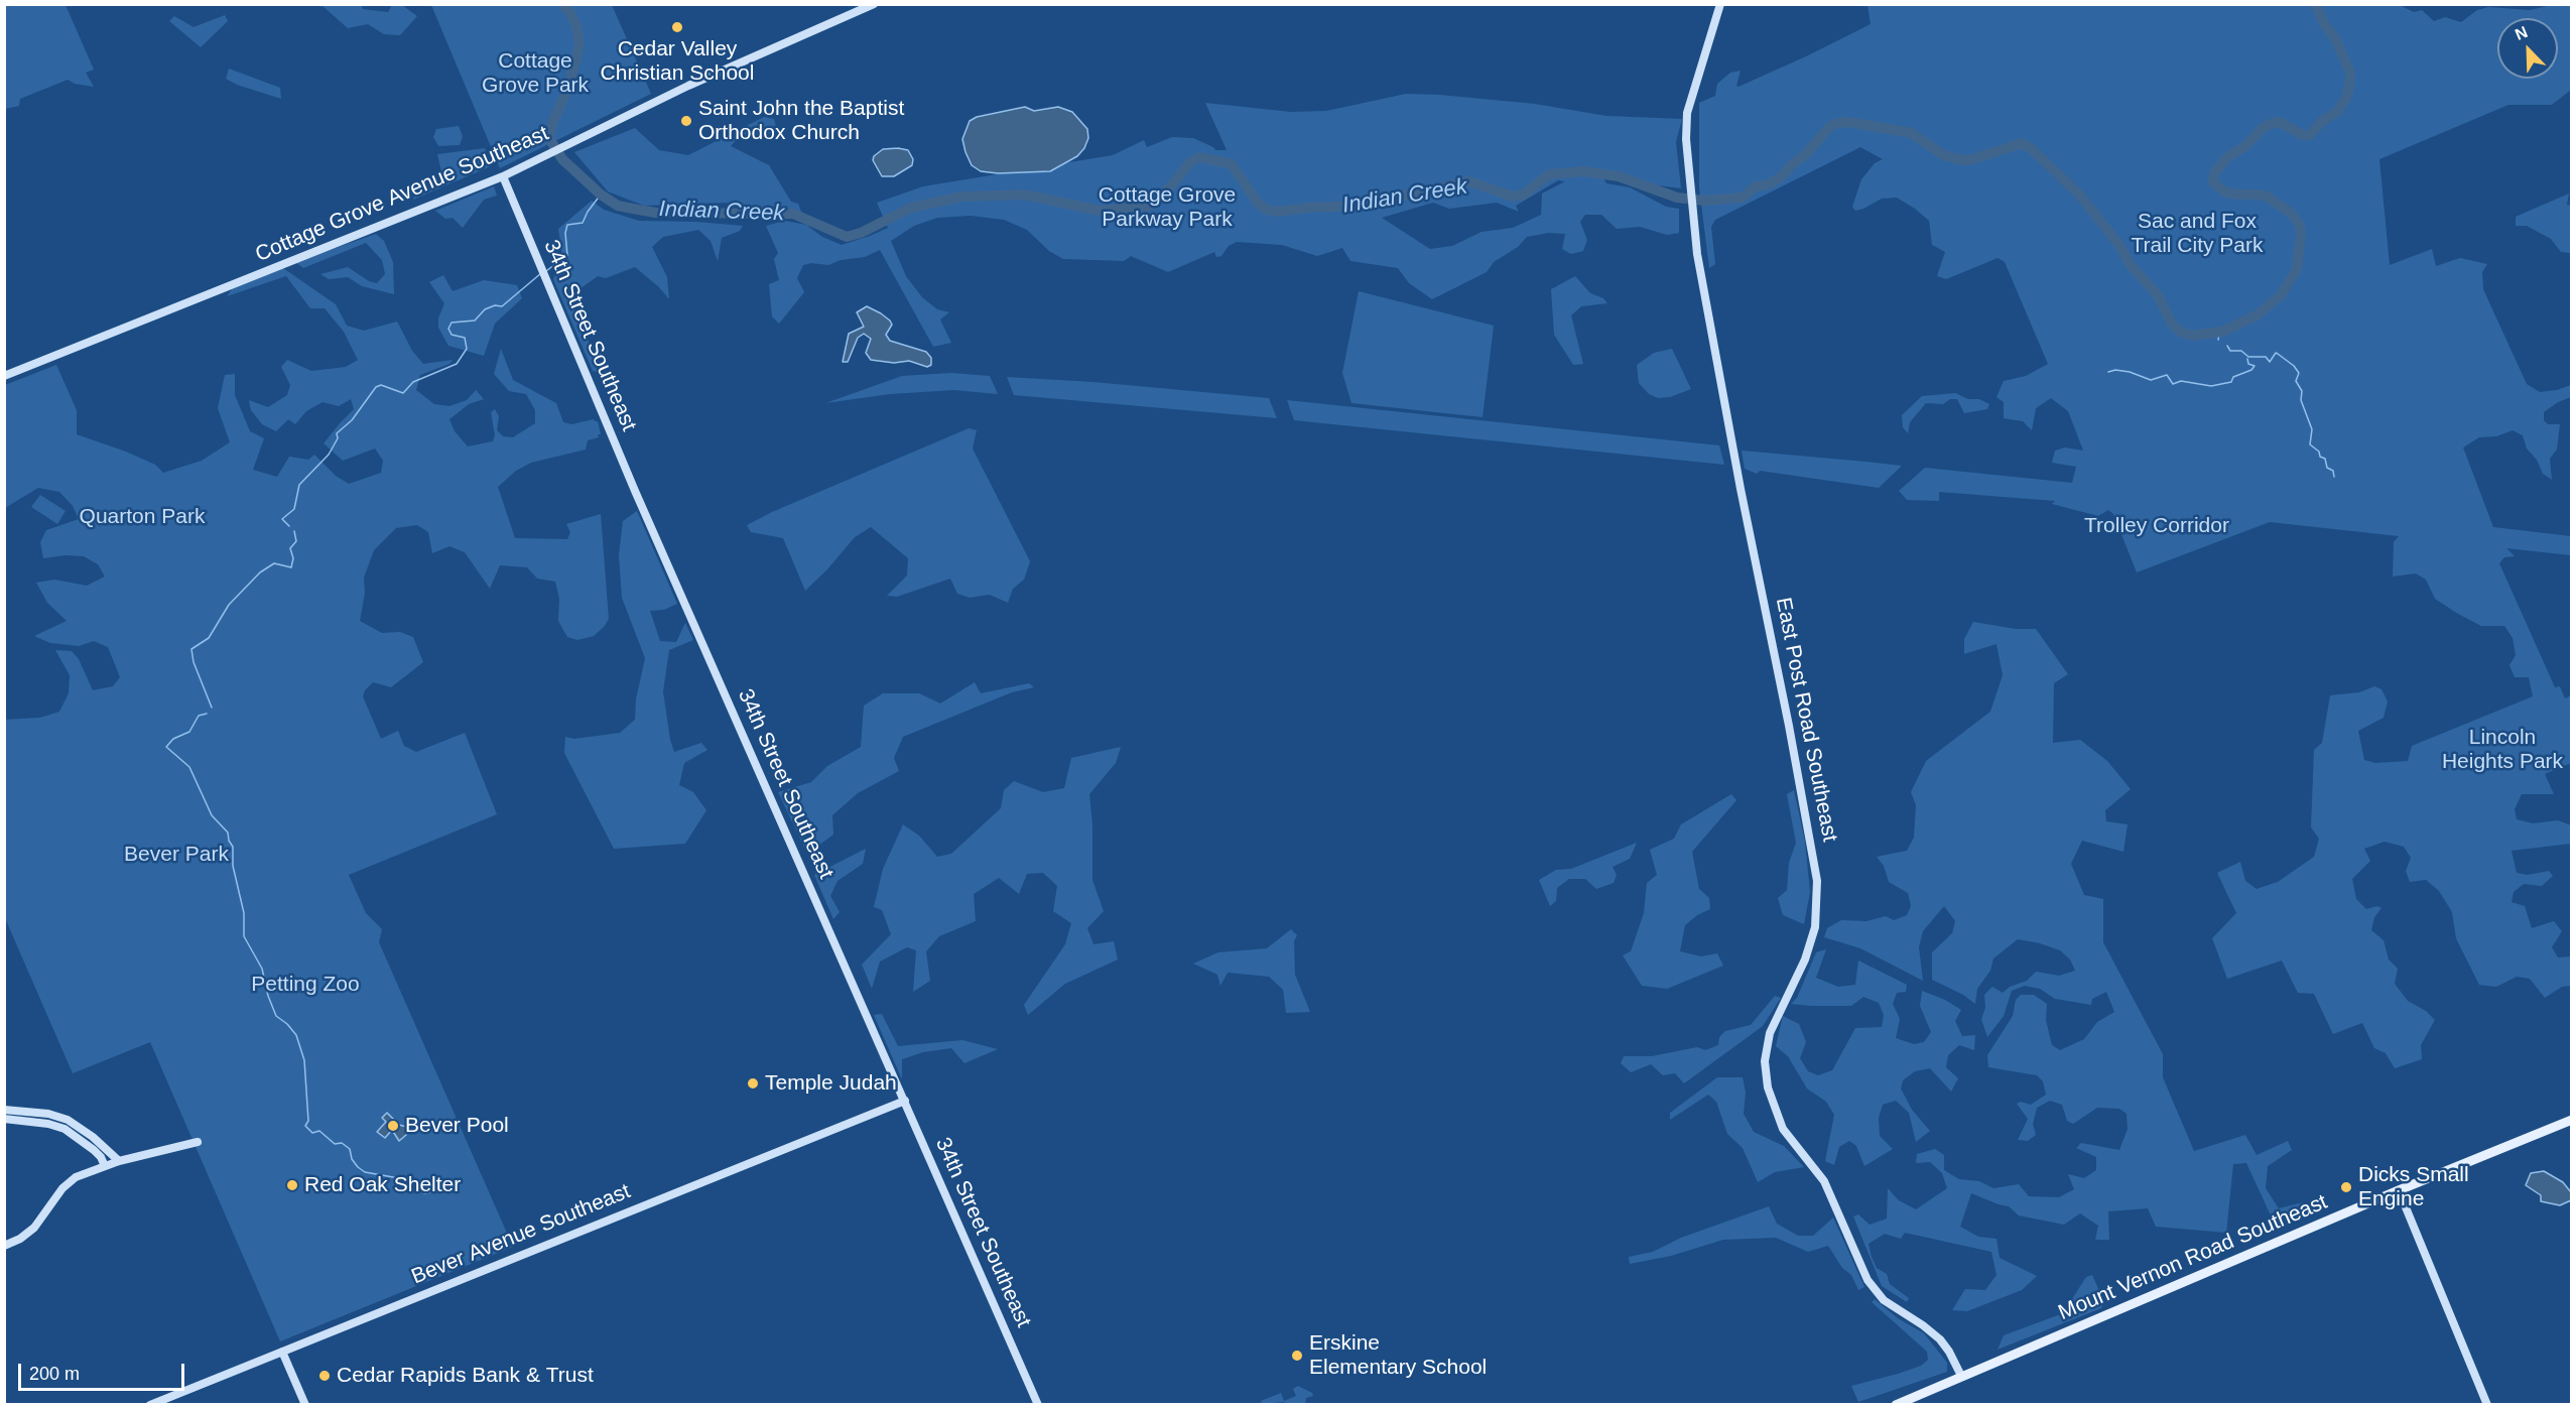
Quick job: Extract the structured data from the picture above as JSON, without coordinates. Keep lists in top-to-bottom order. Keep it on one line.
{"streets":{"main road":["Mount Vernon Road Southeast"],"street":["Cottage Grove Avenue Southeast","34th Street Southeast","East Post Road Southeast","Bever Avenue Southeast"]},"crossings":[["Cottage Grove Avenue Southeast","34th Street Southeast"],["34th Street Southeast","Bever Avenue Southeast"],["East Post Road Southeast","Mount Vernon Road Southeast"]],"water":["Indian Creek"],"parks":["Cottage Grove Park","Cottage Grove Parkway Park","Sac and Fox Trail City Park","Quarton Park","Trolley Corridor","Lincoln Heights Park","Bever Park","Petting Zoo"],"places":["Cedar Valley Christian School","Saint John the Baptist Orthodox Church","Temple Judah","Bever Pool","Red Oak Shelter","Dicks Small Engine","Erskine Elementary School","Cedar Rapids Bank & Trust"],"scale_bar":"200 m","north":"top left"}
